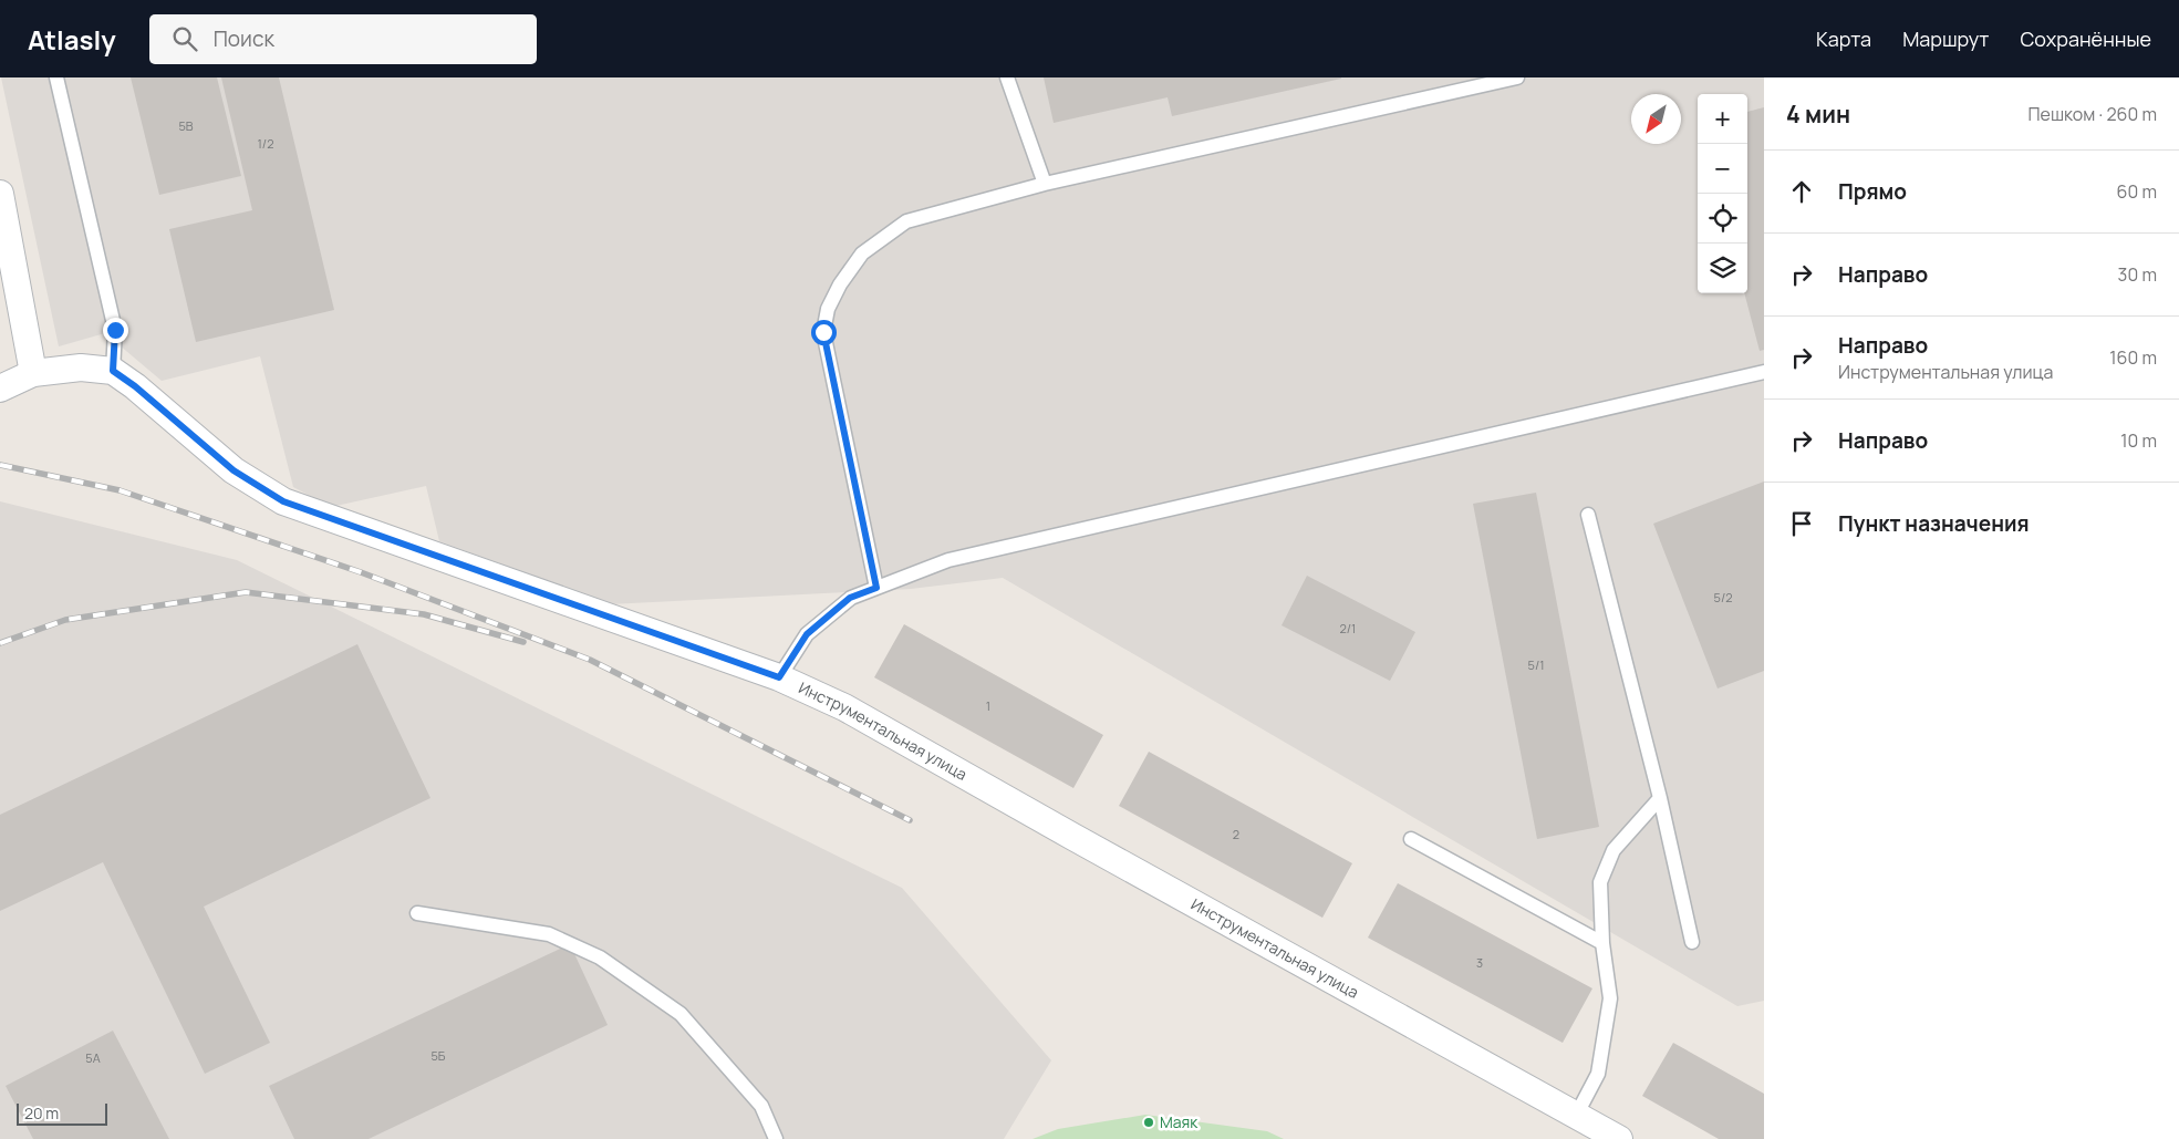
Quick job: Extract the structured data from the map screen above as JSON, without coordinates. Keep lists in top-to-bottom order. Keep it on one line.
{"streets":{"street":["Инструментальная улица"]},"places":["Маяк"],"house_numbers":["5В","1/2","5/2","2/1","5/1","1","2","3","5Б","5А"],"scale_bar":"20 m","north":"bottom left","page":{"header":"Atlasly","search":"Поиск","nav":["Карта","Маршрут","Сохранённые"],"heading":["4 мин","Пешком · 260 m"],"map_buttons":["+","−"],"list":[["Прямо","60 m"],["Направо","30 m"],["Направо","Инструментальная улица","160 m"],["Направо","10 m"],"Пункт назначения"],"scale":"20 m"}}
